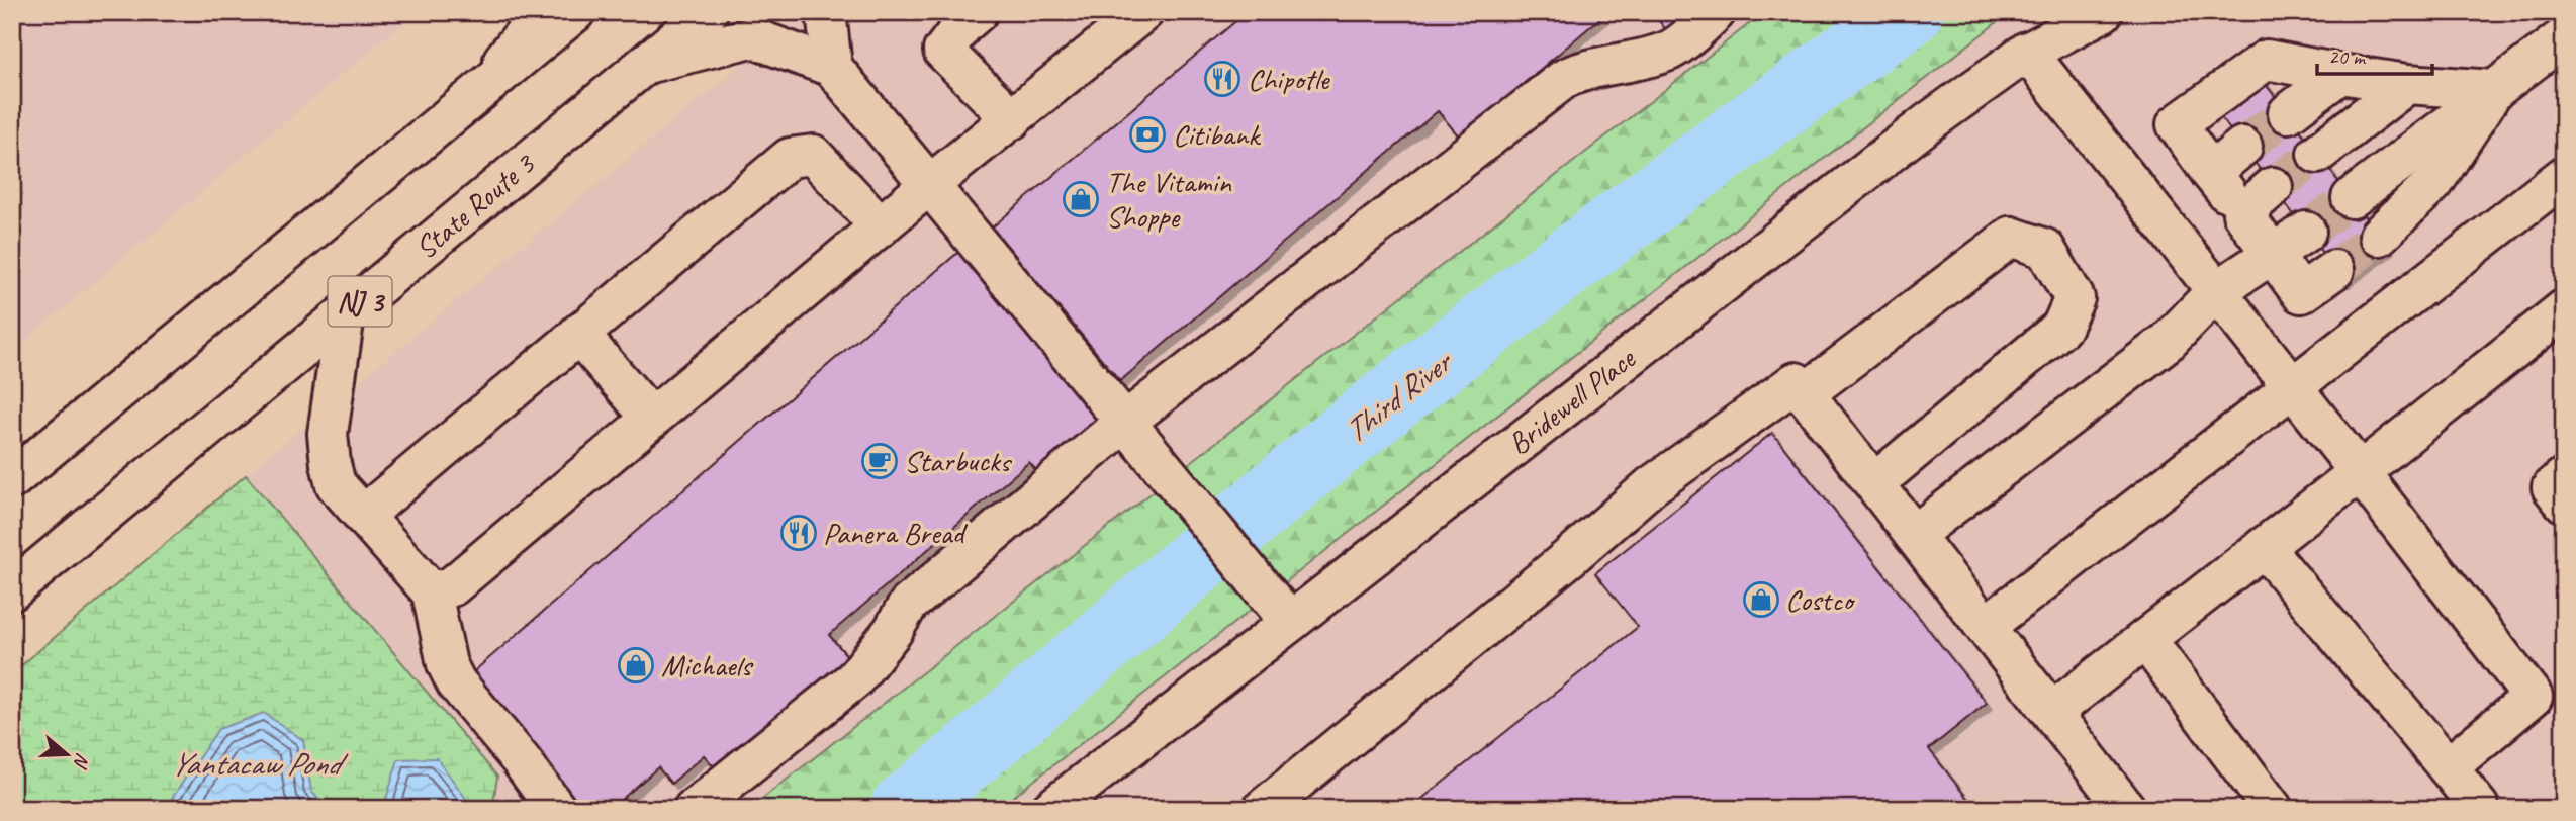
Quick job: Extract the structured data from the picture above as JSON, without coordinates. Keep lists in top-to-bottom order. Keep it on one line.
{"streets":{"main road":["State Route 3","NJ 3","Bridewell Place"]},"water":["Third River","Yantacaw Pond"],"places":{"restaurant":["Chipotle","Panera Bread"],"bank":["Citibank"],"shop":["The Vitamin Shoppe","Costco","Michaels"],"cafe":["Starbucks"]},"scale_bar":"20 m","north":"right"}
